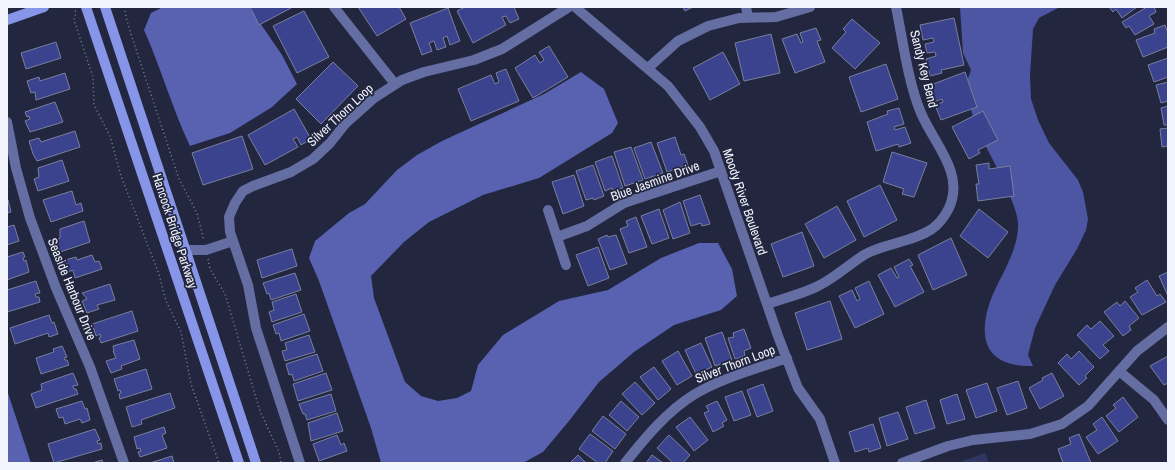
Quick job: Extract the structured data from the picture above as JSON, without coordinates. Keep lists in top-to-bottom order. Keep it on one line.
{"streets":{"main road":["Hancock Bridge Parkway"],"street":["Sandy Key Bend","Silver Thorn Loop","Blue Jasmine Drive","Moody River Boulevard","Seaside Harbour Drive"]},"crossings":[["Sandy Key Bend","Moody River Boulevard"],["Silver Thorn Loop","Moody River Boulevard"],["Blue Jasmine Drive","Moody River Boulevard"]]}
